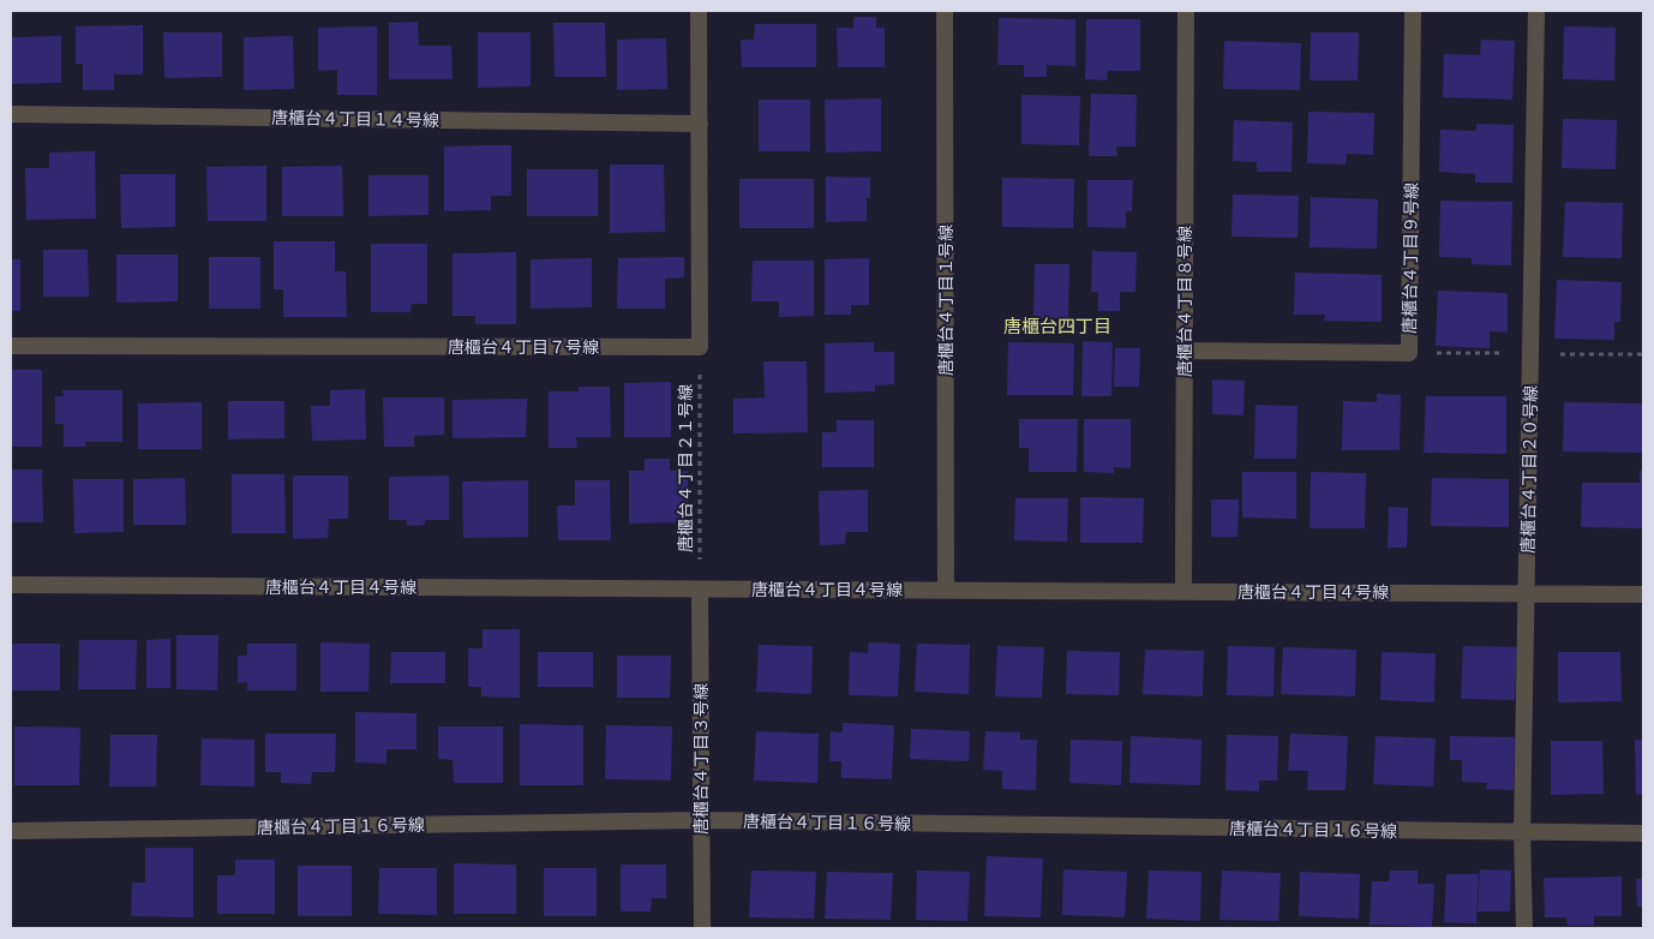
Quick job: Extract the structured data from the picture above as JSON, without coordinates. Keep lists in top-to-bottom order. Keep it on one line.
{"streets":{"street":["唐櫃台４丁目１４号線","唐櫃台４丁目９号線","唐櫃台４丁目１号線","唐櫃台４丁目８号線","唐櫃台４丁目７号線","唐櫃台４丁目２０号線","唐櫃台４丁目４号線","唐櫃台４丁目３号線","唐櫃台４丁目１６号線"],"path":["唐櫃台４丁目２１号線"]},"crossings":[["唐櫃台４丁目９号線","唐櫃台４丁目８号線"],["唐櫃台４丁目１号線","唐櫃台４丁目４号線"],["唐櫃台４丁目８号線","唐櫃台４丁目４号線"],["唐櫃台４丁目７号線","唐櫃台４丁目２１号線"],["唐櫃台４丁目２１号線","唐櫃台４丁目４号線"],["唐櫃台４丁目２１号線","唐櫃台４丁目３号線"],["唐櫃台４丁目２０号線","唐櫃台４丁目４号線"],["唐櫃台４丁目２０号線","唐櫃台４丁目１６号線"],["唐櫃台４丁目４号線","唐櫃台４丁目３号線"],["唐櫃台４丁目３号線","唐櫃台４丁目１６号線"]],"districts":["唐櫃台四丁目"]}
